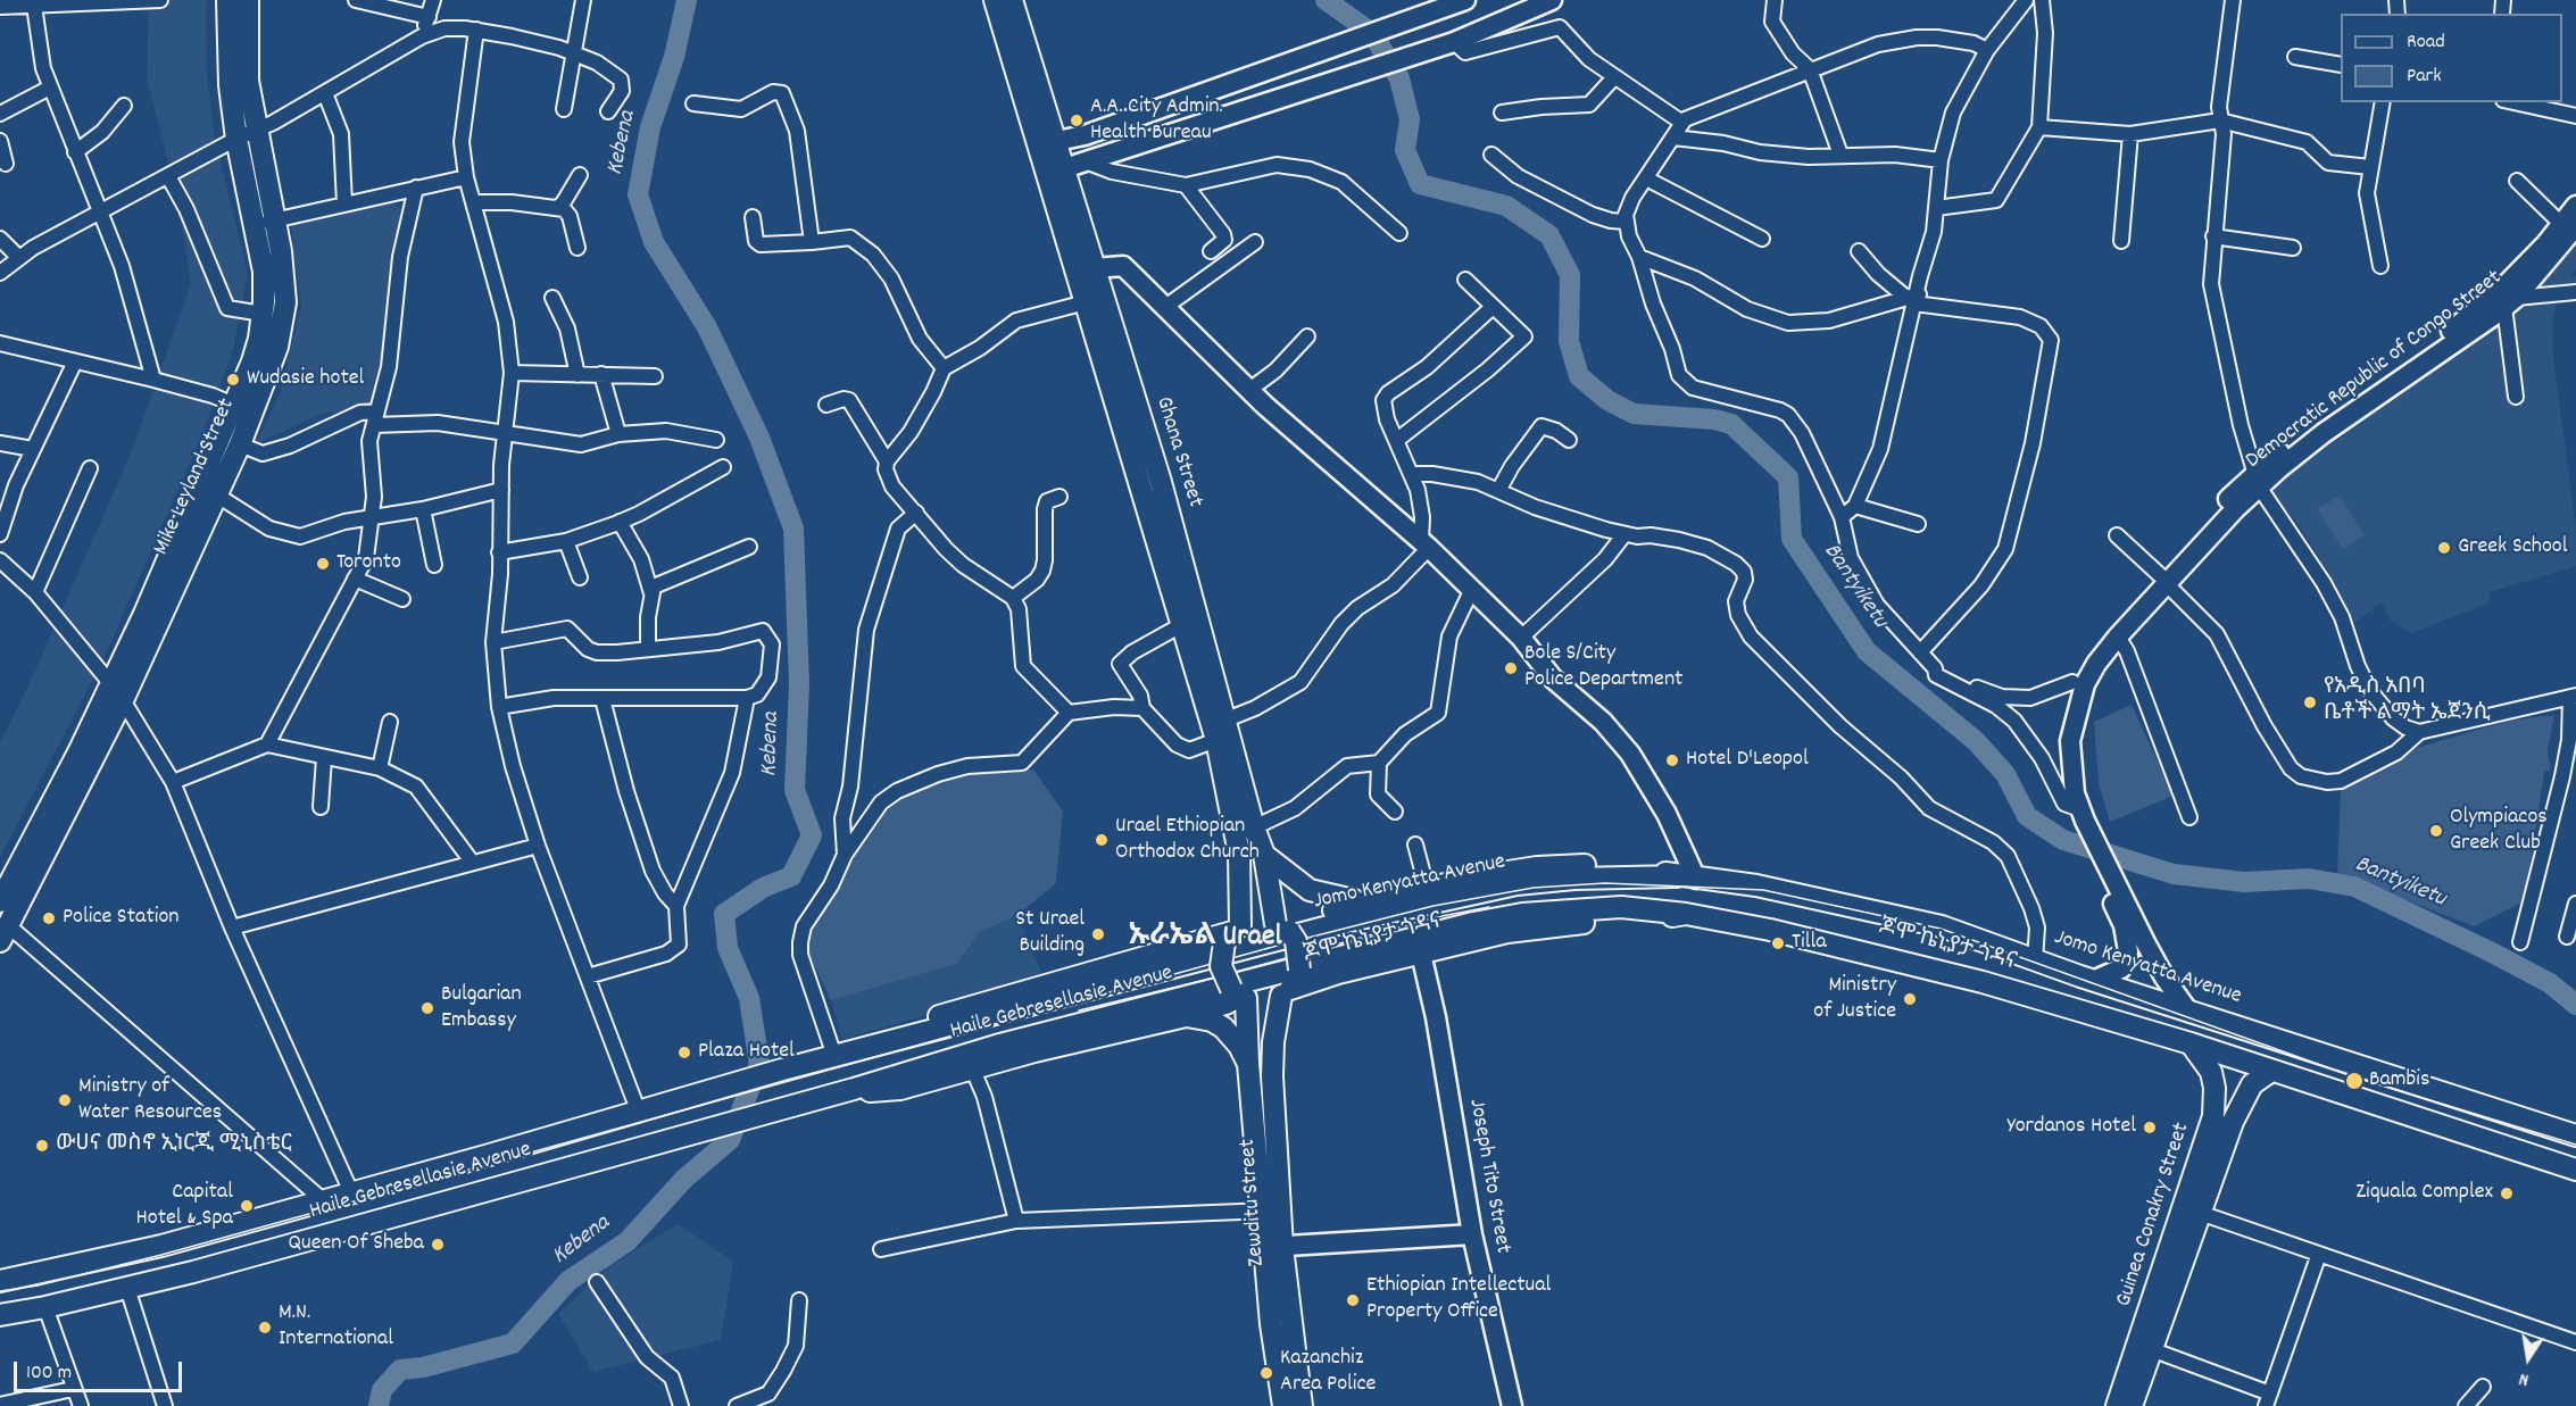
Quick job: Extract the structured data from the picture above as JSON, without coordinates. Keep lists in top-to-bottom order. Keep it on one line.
{"streets":{"main road":["Democratic Republic of Congo Street","Ghana Street","Mike Leyland Street","Jomo Kenyatta Avenue","ጆሞ ኬኒያታ ጎዳና","Haile Gebresellasie Avenue","Joseph Tito Street","Zewditu Street","Guinea Conakry Street"]},"crossings":[["Democratic Republic of Congo Street","Jomo Kenyatta Avenue"],["Ghana Street","ጆሞ ኬኒያታ ጎዳና"],["Ghana Street","Haile Gebresellasie Avenue"],["Ghana Street","Zewditu Street"],["Jomo Kenyatta Avenue","Haile Gebresellasie Avenue"],["ጆሞ ኬኒያታ ጎዳና","Haile Gebresellasie Avenue"],["ጆሞ ኬኒያታ ጎዳና","Joseph Tito Street"],["ጆሞ ኬኒያታ ጎዳና","Zewditu Street"],["ጆሞ ኬኒያታ ጎዳና","Guinea Conakry Street"],["Haile Gebresellasie Avenue","Zewditu Street"]],"districts":["ኡራኤል Urael"],"water":["Kebena","Bantyiketu"],"places":["A.A. City Admin. Health Bureau","Wudasie hotel","Greek School","Toronto","Bole S/City Police Department","የአዲስ አበባ ቤቶች ልማት ኤጀንሲ","Hotel D'Leopol","Olympiacos Greek Club","Urael Ethiopian Orthodox Church","Police Station","St Urael Building","Tilla","Ministry of Justice","Bulgarian Embassy","Plaza Hotel","Bambis","Ministry of Water Resources","Yordanos Hotel","ውሀና መስኖ ኢነርጂ ሚኒስቴር","Ziquala Complex","Capital Hotel & Spa","Queen Of Sheba","Ethiopian Intellectual Property Office","M.N. International","Kazanchiz Area Police"],"legend":["Road","Park"],"scale_bar":"100 m","north":"bottom"}
